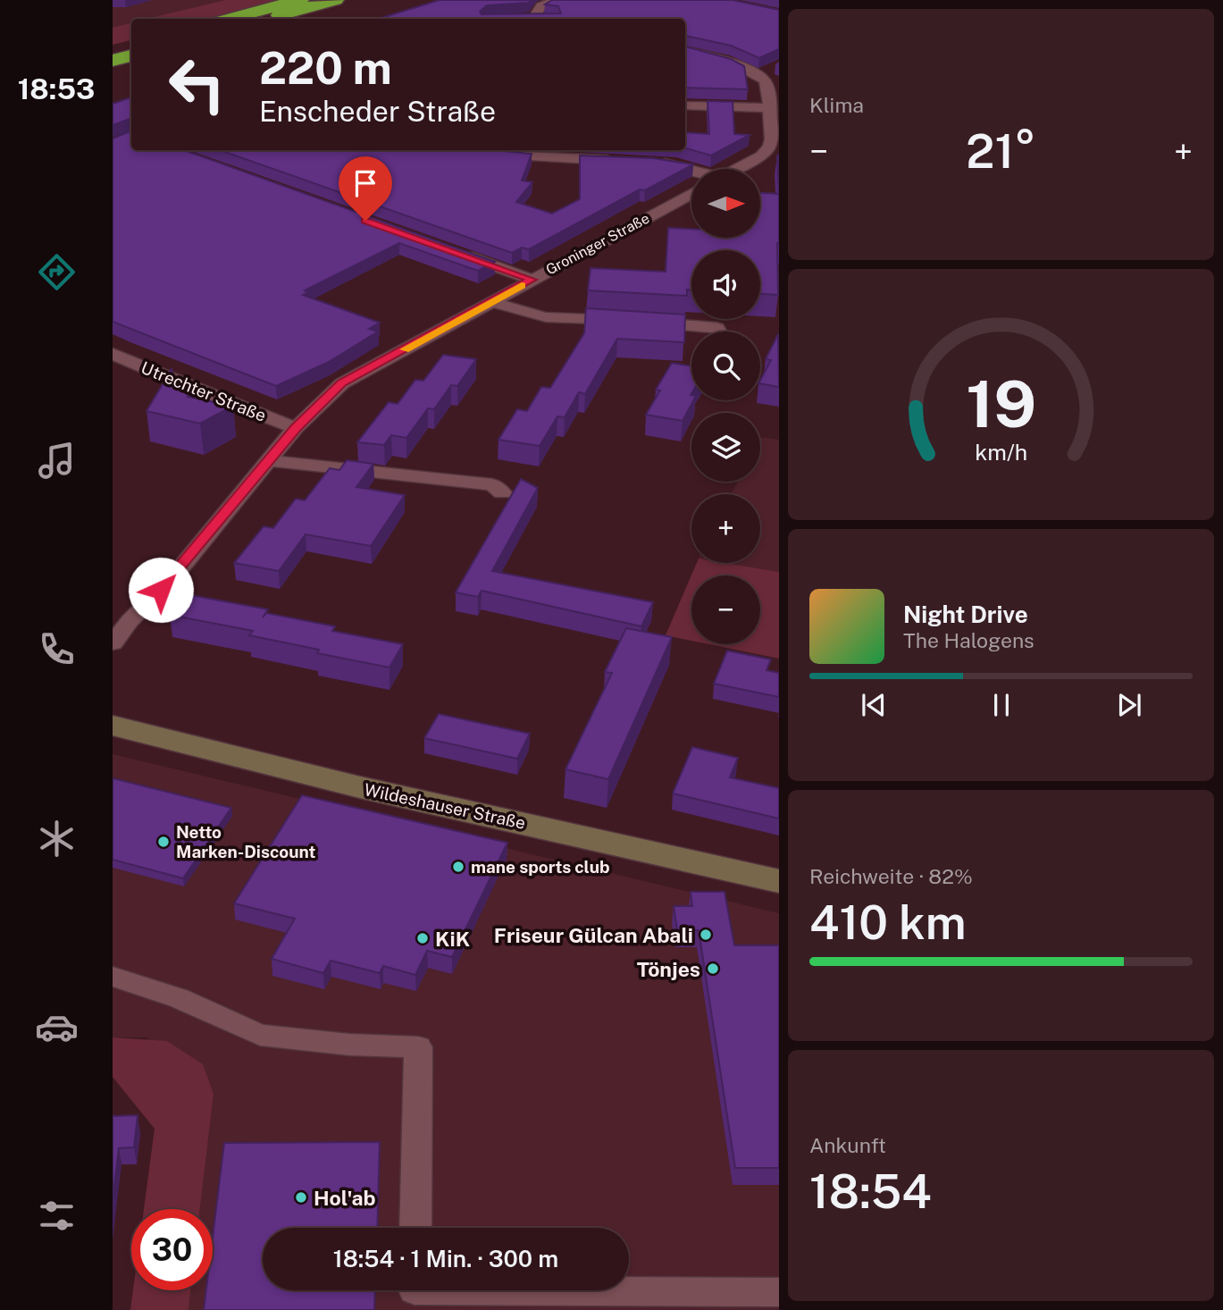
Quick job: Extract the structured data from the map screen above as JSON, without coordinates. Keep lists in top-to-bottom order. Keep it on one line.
{"streets":{"main road":["Wildeshauser Straße"],"street":["Groninger Straße","Utrechter Straße"]},"crossings":[["Groninger Straße","Utrechter Straße"]],"places":["Netto Marken-Discount","mane sports club","Friseur Gülcan Abali","KiK","Tönjes","Hol'ab"],"north":"right","page":{"tabs":"18:53","tile":["Klima",["Reichweite · 82%","410 km"],["Ankunft","18:54"]],"turn":["220 m","Enscheder Straße"],"heat":["−","21°","+"],"map_buttons":["+","−"],"song":["Night Drive","The Halogens"],"limit":"30","trip":"18:54 · 1 Min. · 300 m","gauge":["19","km/h"]}}
